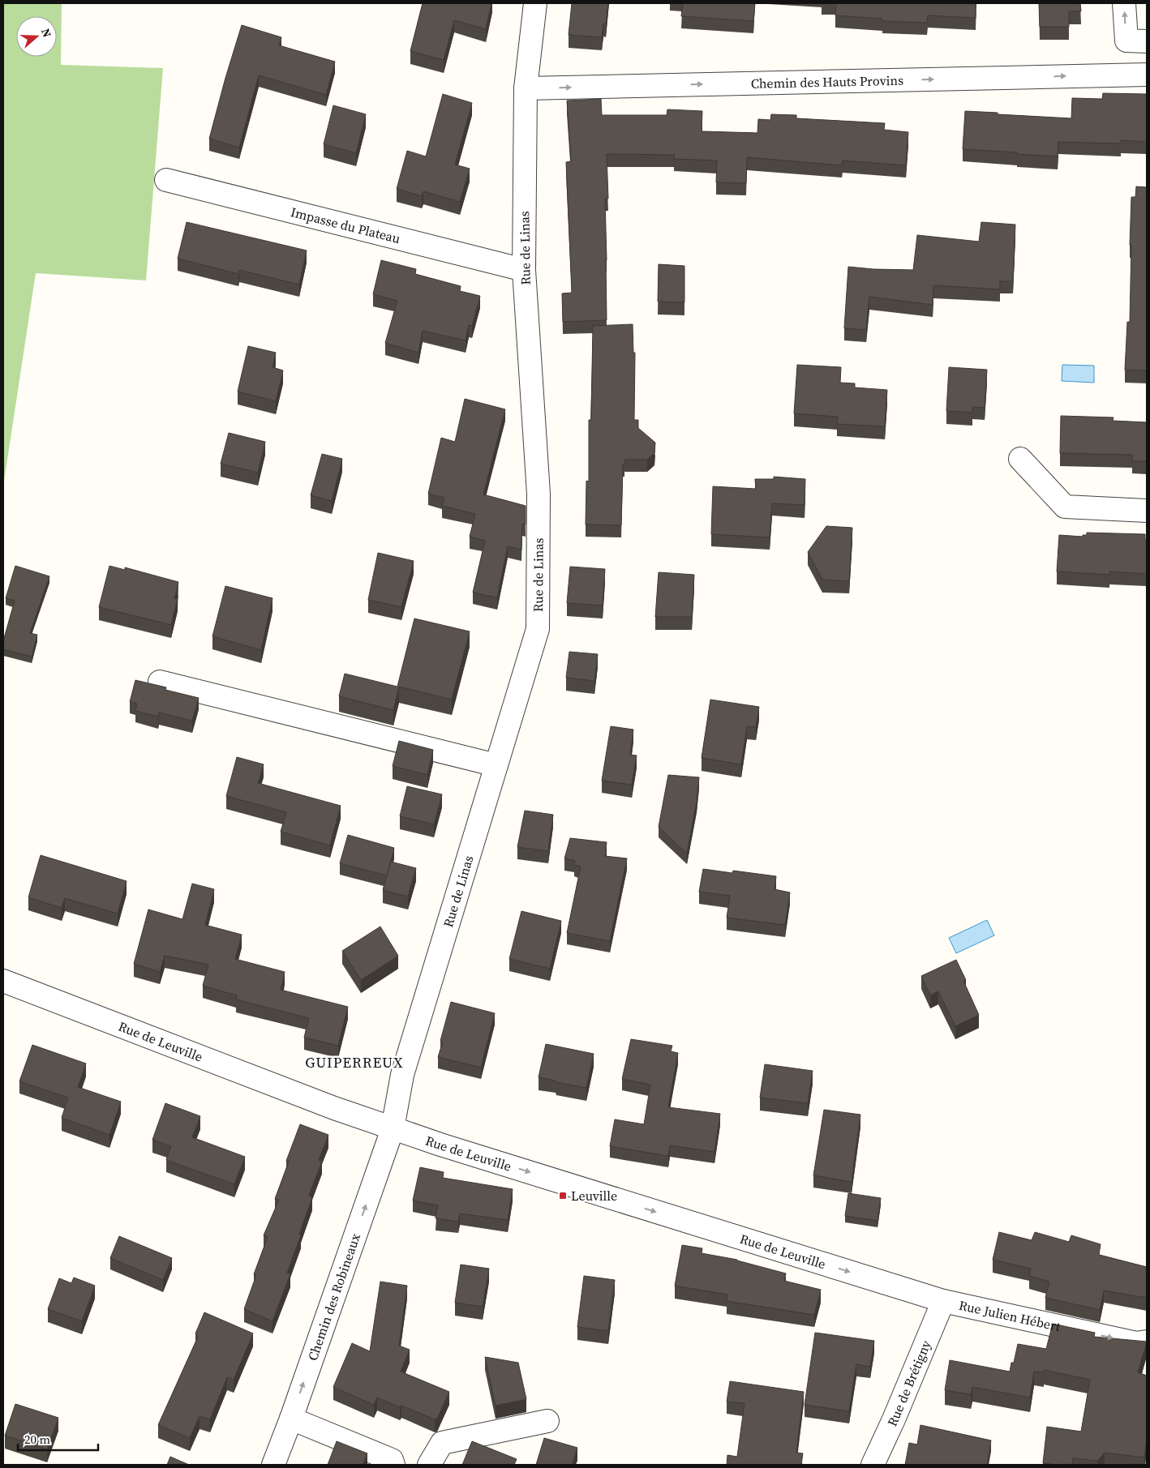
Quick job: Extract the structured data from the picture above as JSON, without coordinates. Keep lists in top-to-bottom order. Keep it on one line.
{"streets":{"street":["Chemin des Hauts Provins","Impasse du Plateau","Rue de Linas","Rue de Leuville","Chemin des Robineaux","Rue Julien Hébert","Rue de Brétigny"]},"crossings":[["Chemin des Hauts Provins","Rue de Linas"],["Impasse du Plateau","Rue de Linas"],["Rue de Linas","Rue de Leuville"],["Rue de Linas","Chemin des Robineaux"],["Rue de Leuville","Chemin des Robineaux"],["Rue de Leuville","Rue Julien Hébert"],["Rue de Leuville","Rue de Brétigny"],["Rue Julien Hébert","Rue de Brétigny"]],"one_way":["Chemin des Hauts Provins","Rue de Leuville","Chemin des Robineaux","Rue Julien Hébert"],"districts":["GUIPERREUX"],"places":{"transit":["Leuville"]},"scale_bar":"20 m","north":"right"}
